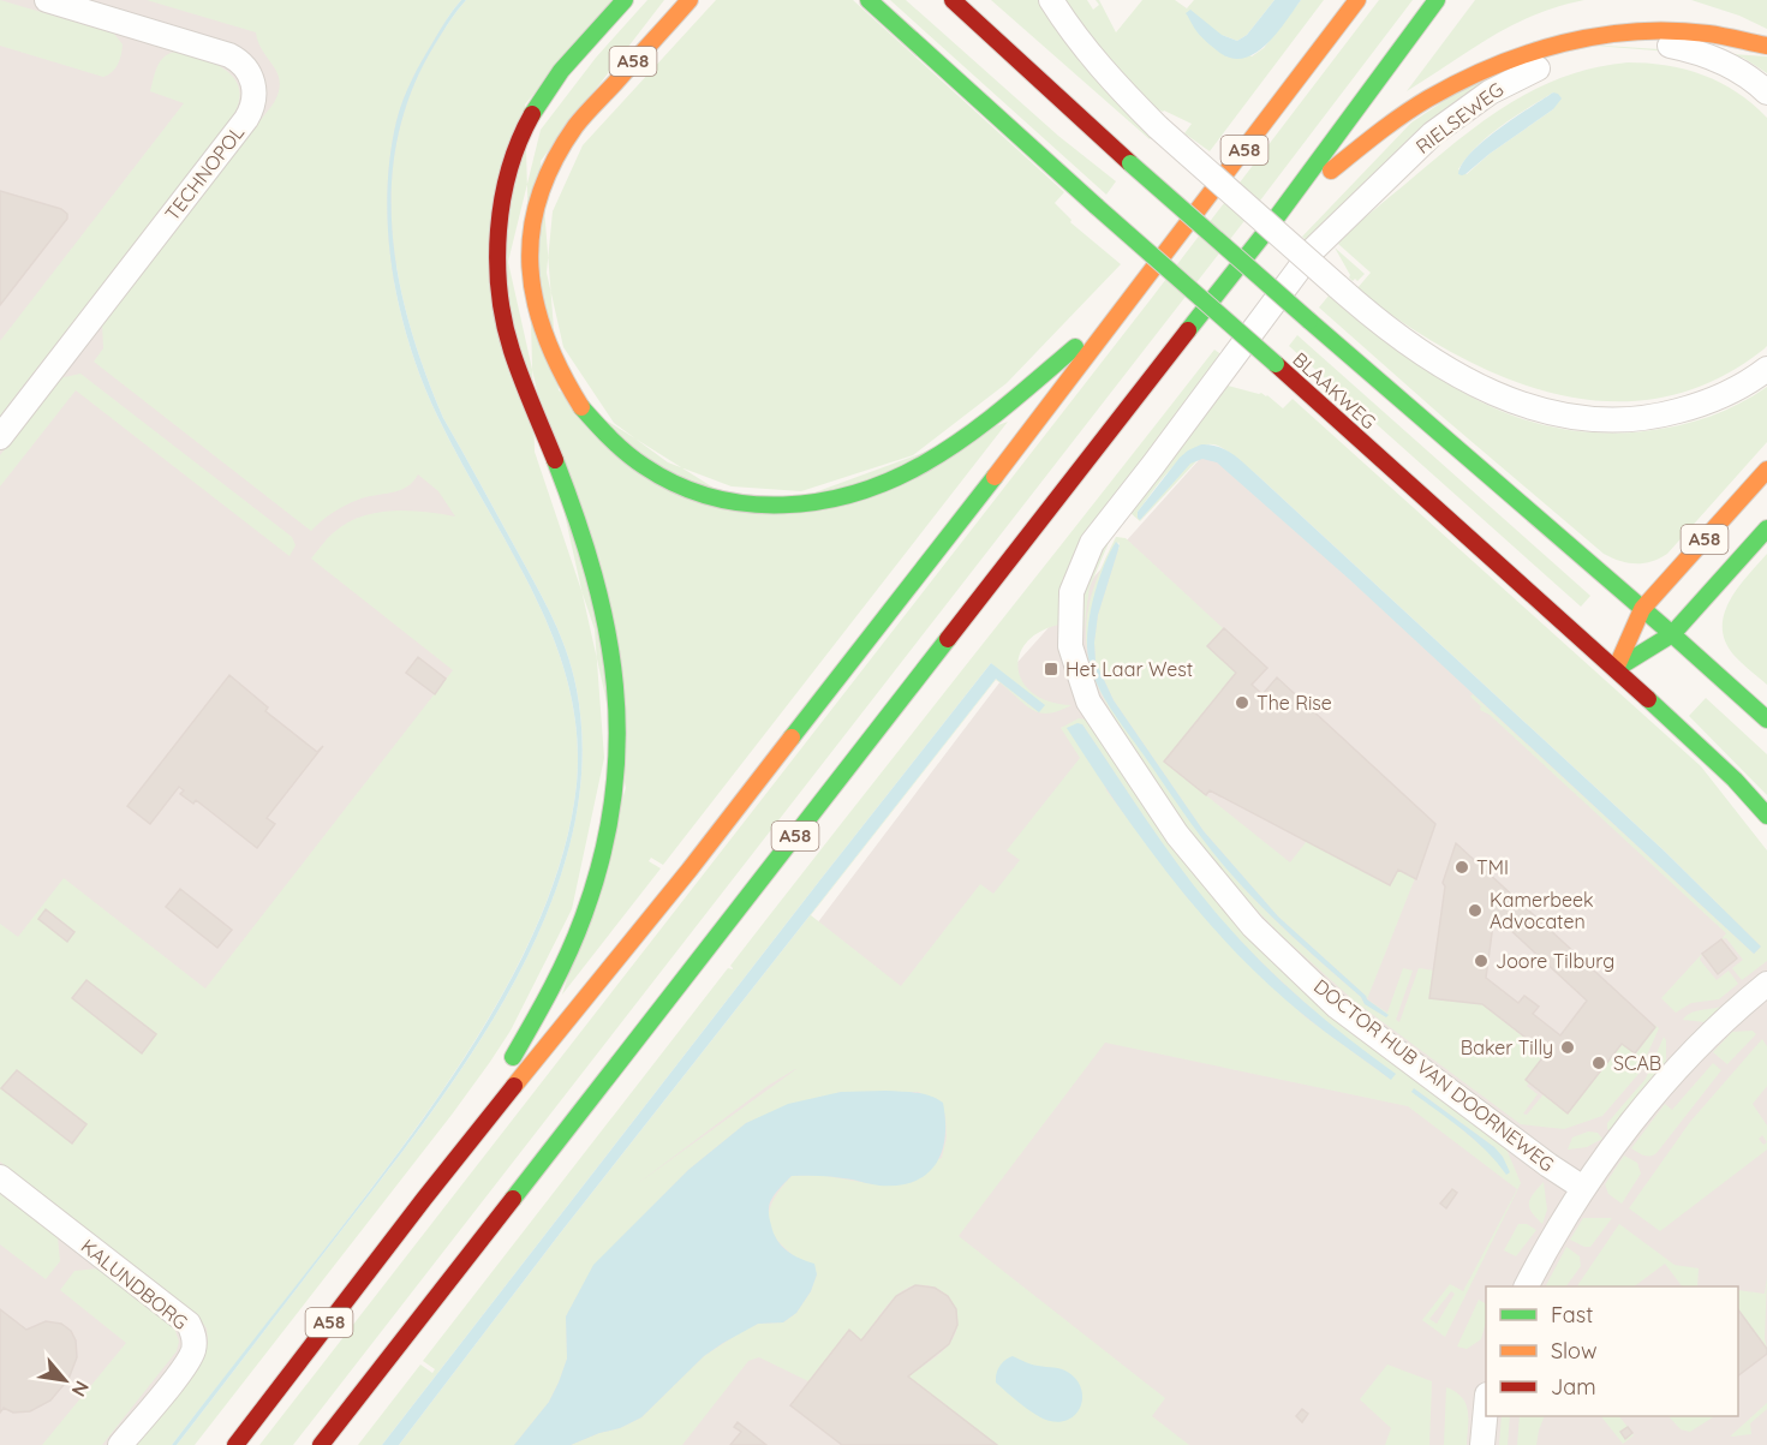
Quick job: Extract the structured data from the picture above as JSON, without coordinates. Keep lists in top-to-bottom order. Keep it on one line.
{"streets":{"main road":["A58","BLAAKWEG"],"street":["RIELSEWEG","TECHNOPOL","DOCTOR HUB VAN DOORNEWEG","KALUNDBORG"]},"crossings":[["A58","BLAAKWEG"],["RIELSEWEG","DOCTOR HUB VAN DOORNEWEG"]],"places":{"transit":["Het Laar West"],"other":["The Rise","TMI","Kamerbeek Advocaten","Joore Tilburg","Baker Tilly","SCAB"]},"legend":["Fast","Slow","Jam"],"north":"bottom right"}
